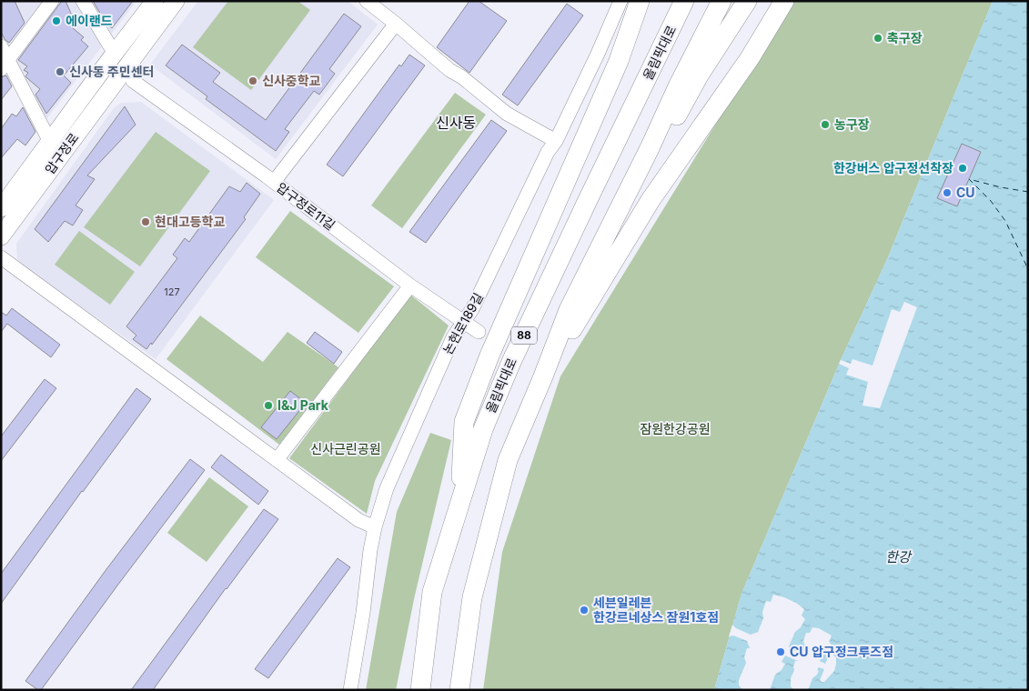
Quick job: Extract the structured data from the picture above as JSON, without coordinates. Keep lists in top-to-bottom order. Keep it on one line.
{"streets":{"highway":["올림픽대로","88"],"main road":["압구정로"],"street":["압구정로11길","논현로189길"]},"crossings":[["압구정로","압구정로11길"],["압구정로11길","논현로189길"]],"districts":["신사동"],"water":["한강"],"parks":["잠원한강공원","신사근린공원"],"places":["에이랜드","축구장","신사동 주민센터","신사중학교","농구장","한강버스 압구정선착장","CU","현대고등학교","I&J Park","세븐일레븐 한강르네상스 잠원1호점","CU 압구정크루즈점"],"house_numbers":["127"]}
